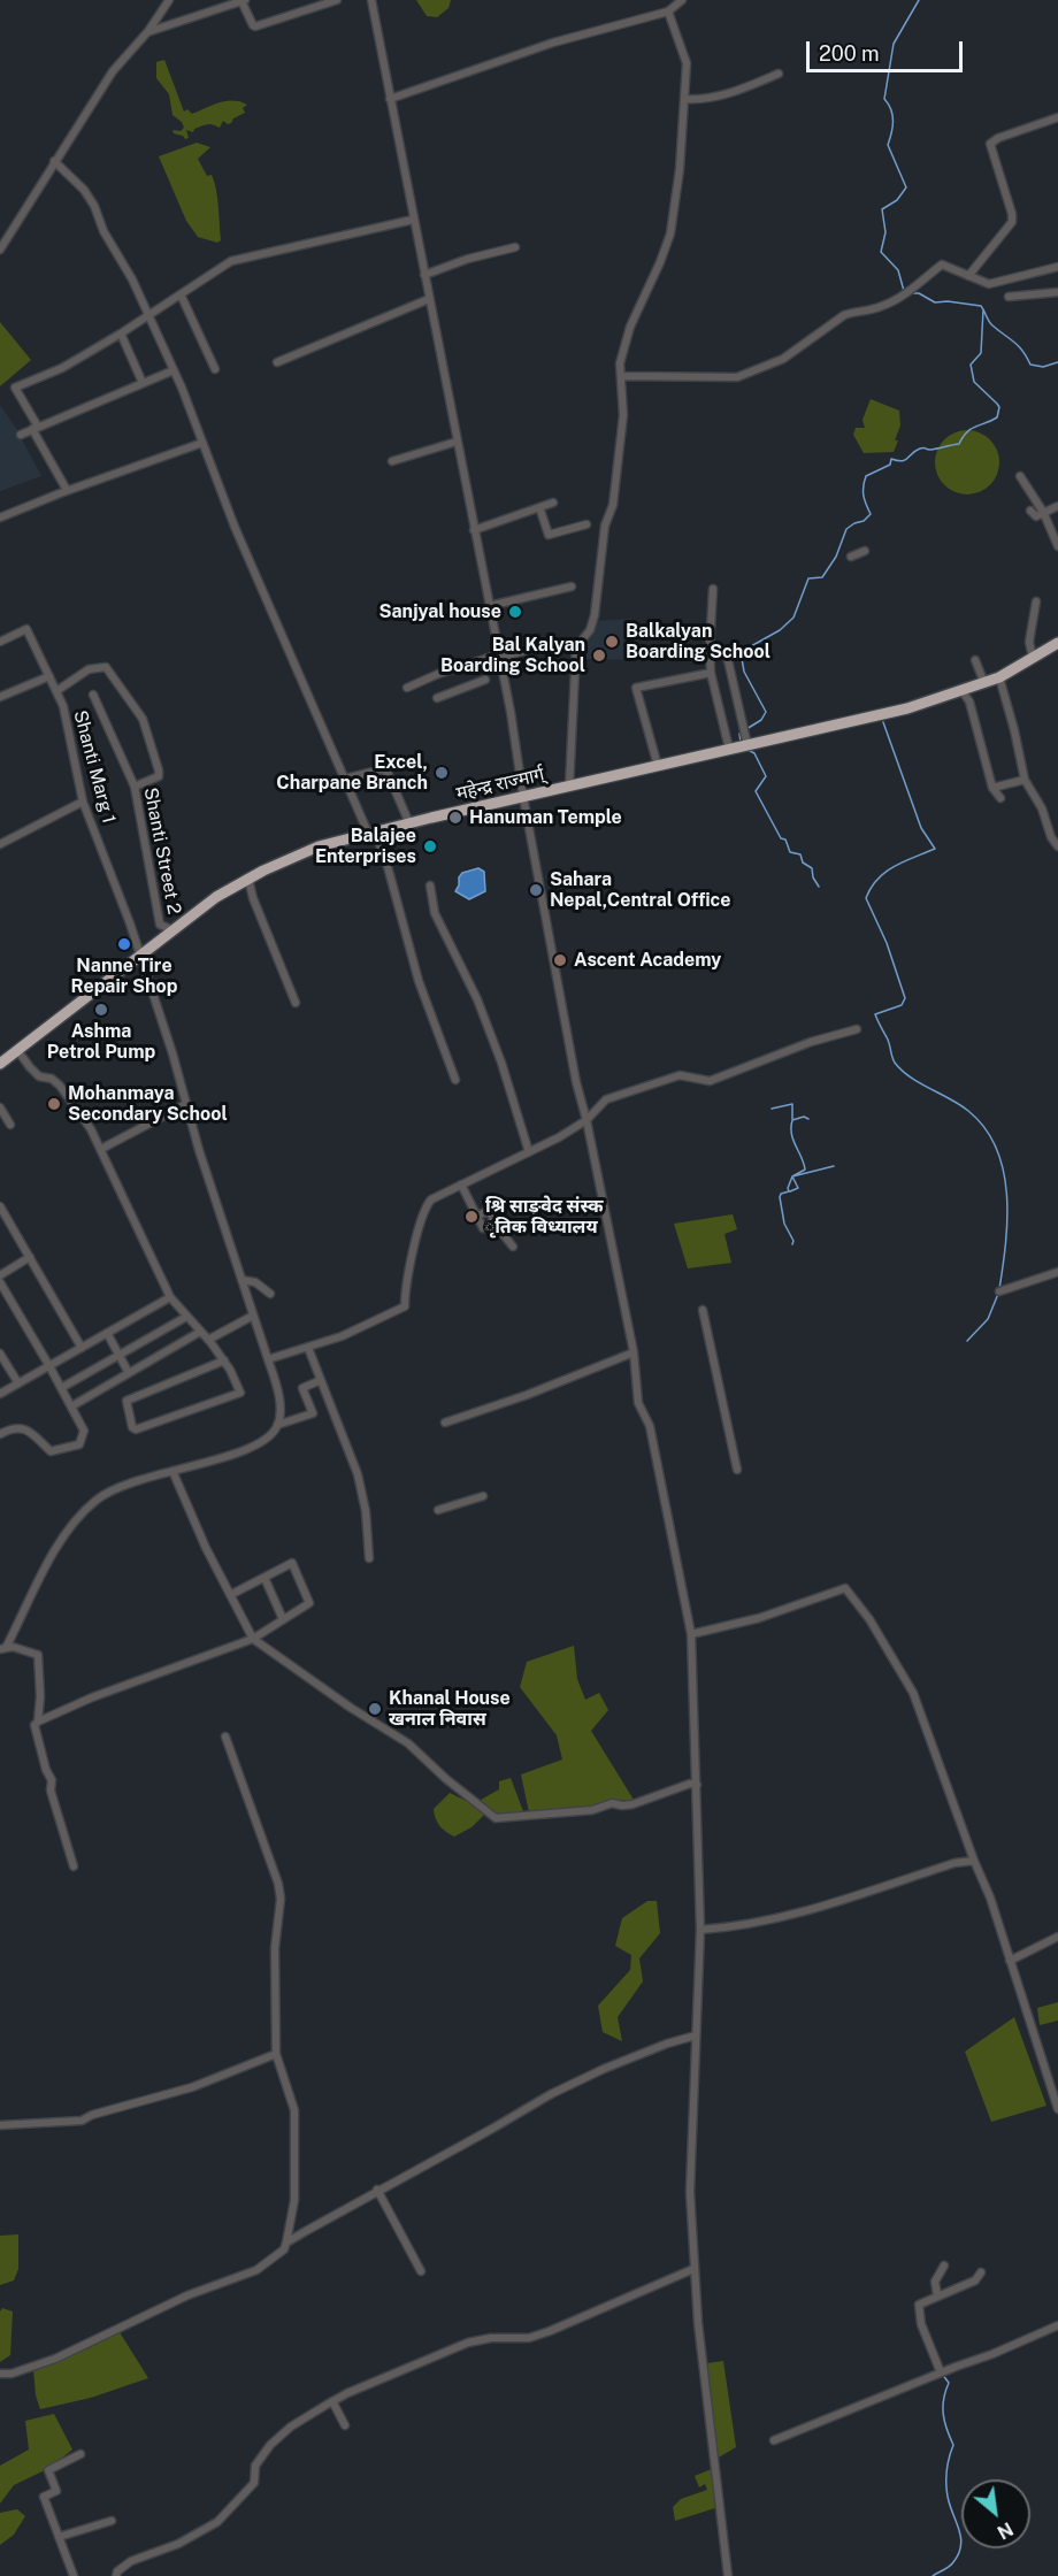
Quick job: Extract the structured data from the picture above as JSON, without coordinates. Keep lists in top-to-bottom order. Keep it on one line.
{"streets":{"highway":["महेन्द्र राज्मार्ग्"],"street":["Shanti Marg 1","Shanti Street 2"]},"crossings":[["Shanti Marg 1","महेन्द्र राज्मार्ग्"],["महेन्द्र राज्मार्ग्","Shanti Street 2"]],"places":["Sanjyal house","Balkalyan Boarding School","Bal Kalyan Boarding School","Excel, Charpane Branch","Hanuman Temple","Balajee Enterprises","Sahara Nepal,Central Office","Nanne Tire Repair Shop","Ascent Academy","Ashma Petrol Pump","Mohanmaya Secondary School","श्रि साङ्वेद संस्क ृतिक विध्यालय","Khanal House खनाल निवास"],"scale_bar":"200 m","north":"bottom right"}
